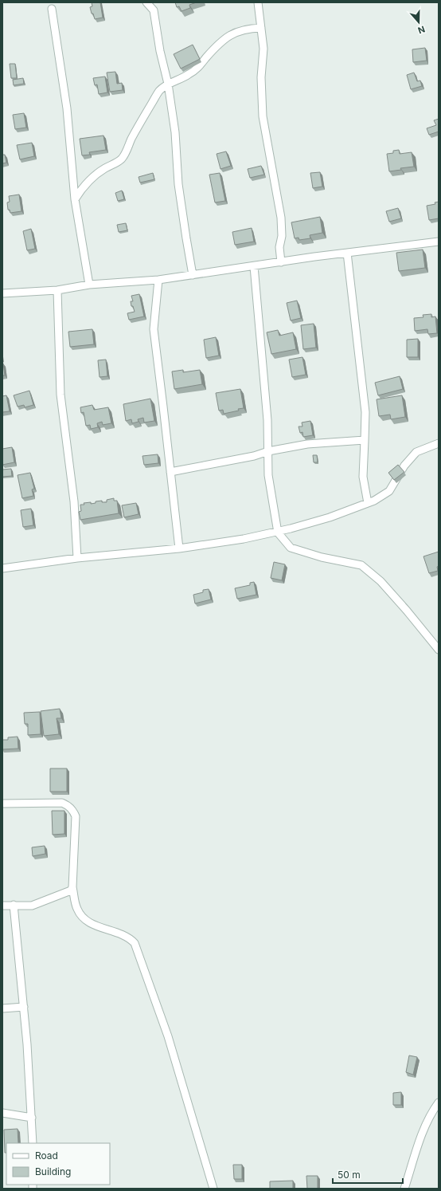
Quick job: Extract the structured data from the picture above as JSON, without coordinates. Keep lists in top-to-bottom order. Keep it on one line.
{"legend":["Road","Building"],"scale_bar":"50 m","north":"bottom"}
